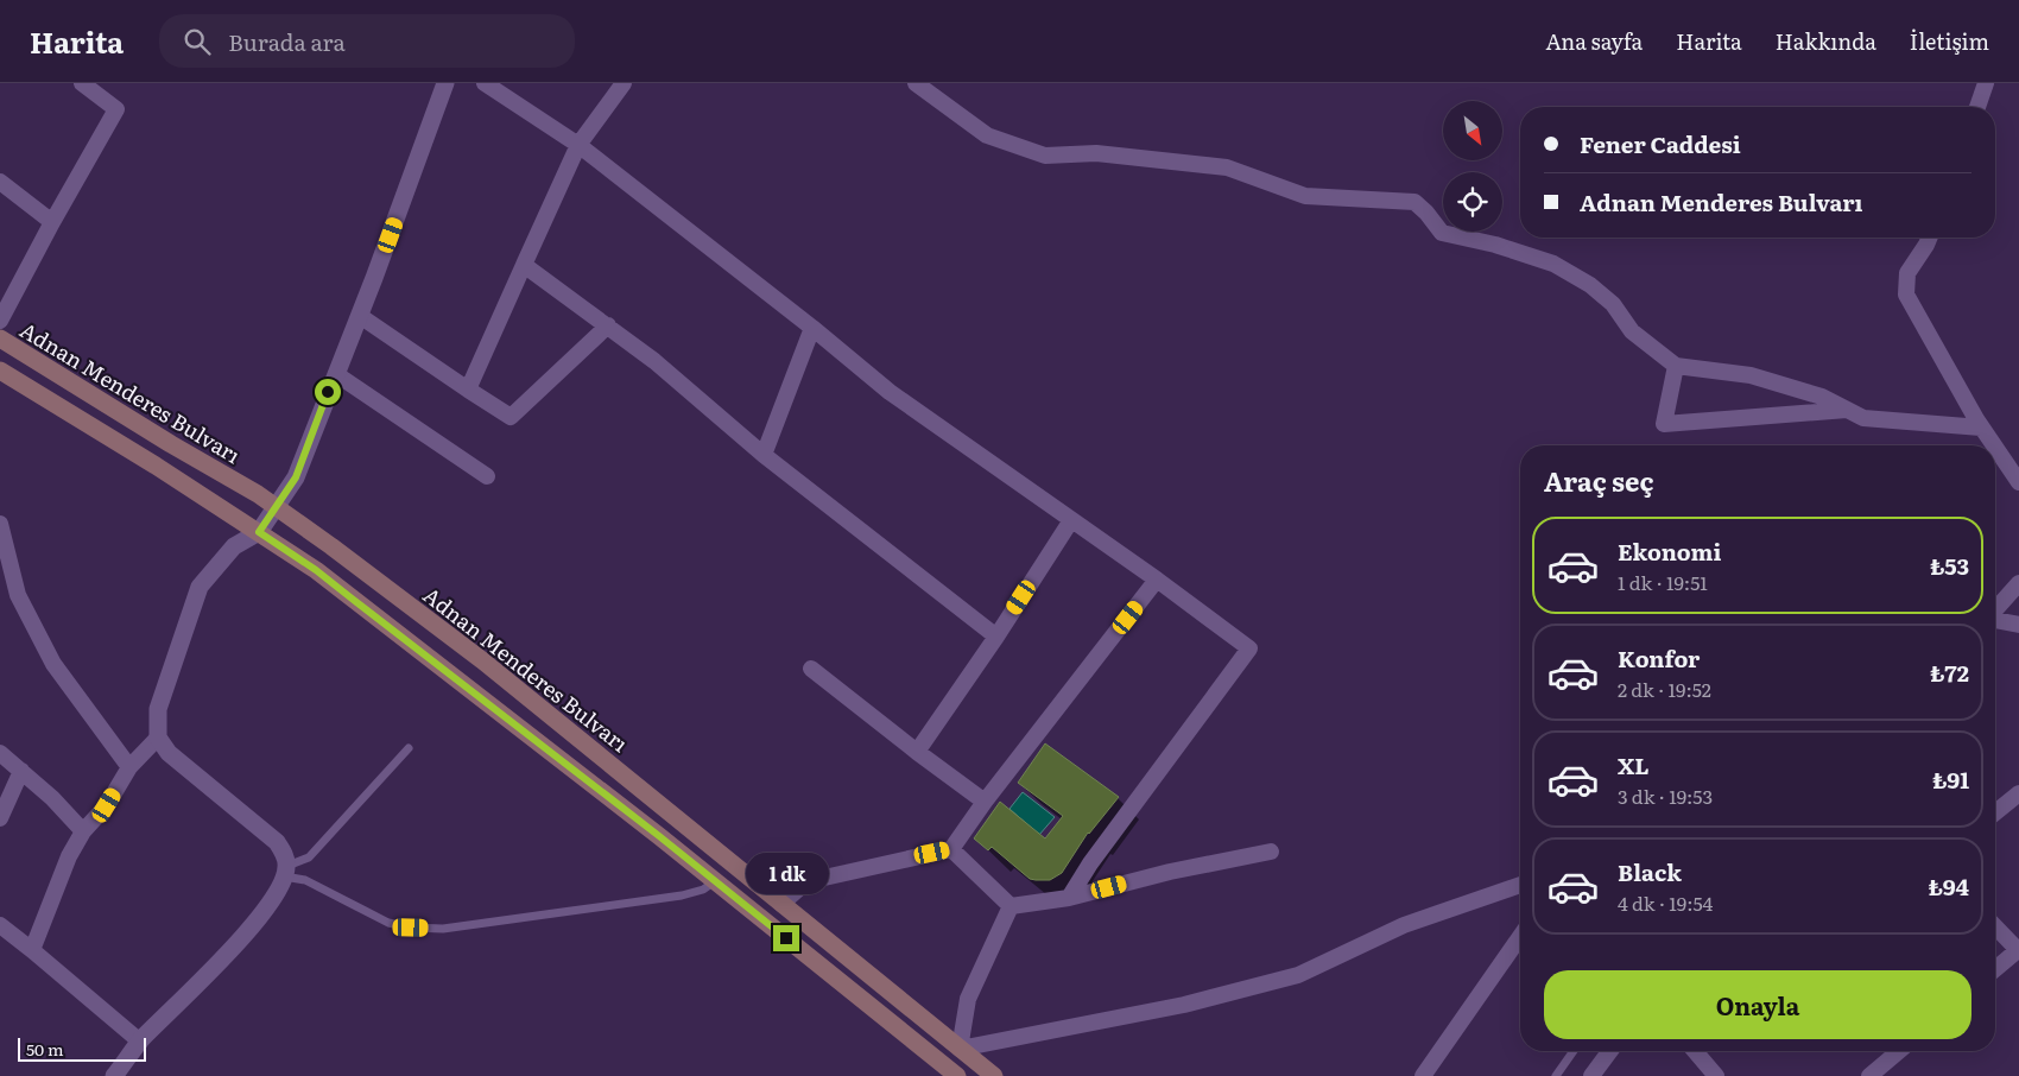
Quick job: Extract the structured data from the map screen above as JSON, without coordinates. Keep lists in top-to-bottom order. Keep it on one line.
{"streets":{"main road":["Adnan Menderes Bulvarı"]},"scale_bar":"50 m","north":"bottom right","page":{"header":"Harita","search":"Burada ara","nav":["Ana sayfa","Harita","Hakkında","İletişim"],"banner":["Fener Caddesi","Adnan Menderes Bulvarı"],"heading":"Araç seç","list":[{"name":"Ekonomi","note":"1 dk · 19:51","value":"₺53"},{"name":"Konfor","note":"2 dk · 19:52","value":"₺72"},{"name":"XL","note":"3 dk · 19:53","value":"₺91"},{"name":"Black","note":"4 dk · 19:54","value":"₺94"}],"bubble":"1 dk","buttons":"Onayla","scale":"50 m"}}
